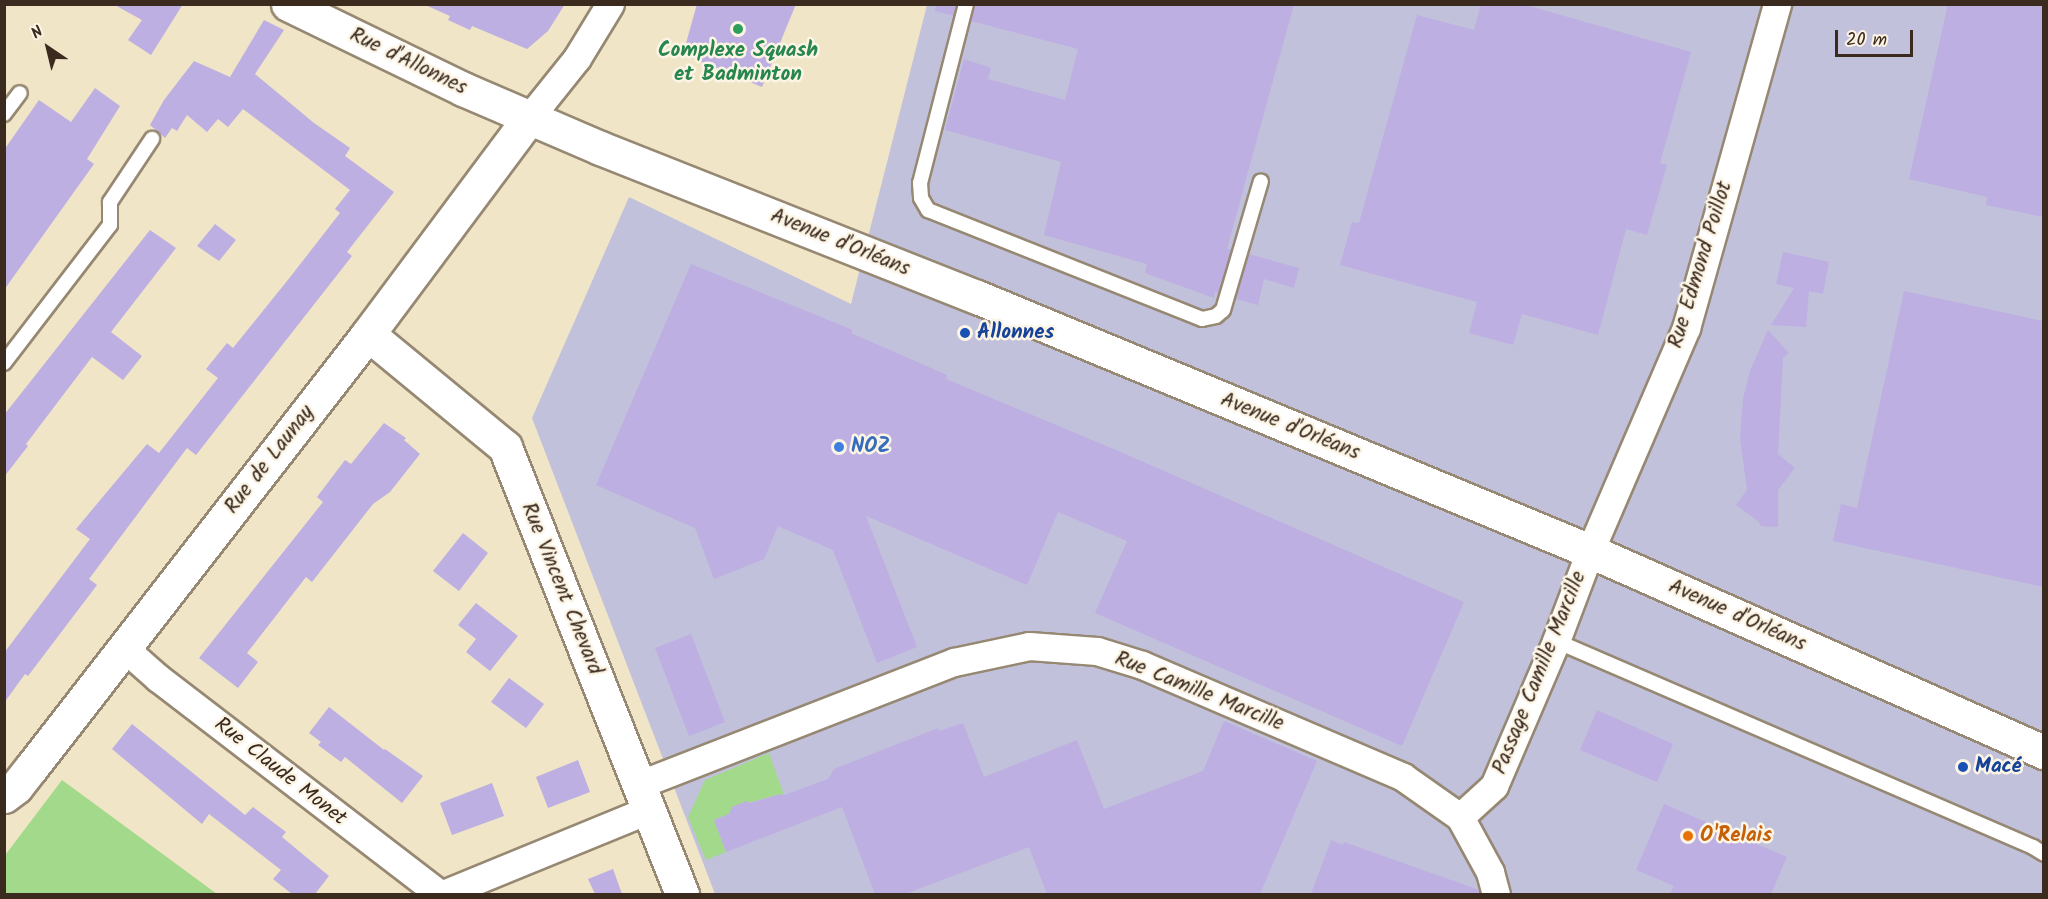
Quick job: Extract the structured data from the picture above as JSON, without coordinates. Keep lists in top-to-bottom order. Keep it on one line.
{"streets":{"main road":["Rue d'Allonnes","Avenue d'Orléans","Rue de Launay","Rue Vincent Chevard"],"street":["Rue Edmond Poillot","Passage Camille Marcille","Rue Camille Marcille","Rue Claude Monet"]},"crossings":[["Rue d'Allonnes","Avenue d'Orléans"],["Rue d'Allonnes","Rue de Launay"],["Avenue d'Orléans","Rue Edmond Poillot"],["Avenue d'Orléans","Rue de Launay"],["Avenue d'Orléans","Passage Camille Marcille"],["Rue Edmond Poillot","Passage Camille Marcille"],["Rue de Launay","Rue Vincent Chevard"],["Rue de Launay","Rue Claude Monet"],["Rue Vincent Chevard","Rue Camille Marcille"],["Rue Vincent Chevard","Rue Claude Monet"],["Passage Camille Marcille","Rue Camille Marcille"],["Rue Camille Marcille","Rue Claude Monet"]],"places":["Complexe Squash et Badminton","Allonnes","NOZ","Macé","O'Relais"],"scale_bar":"20 m","north":"top left"}
